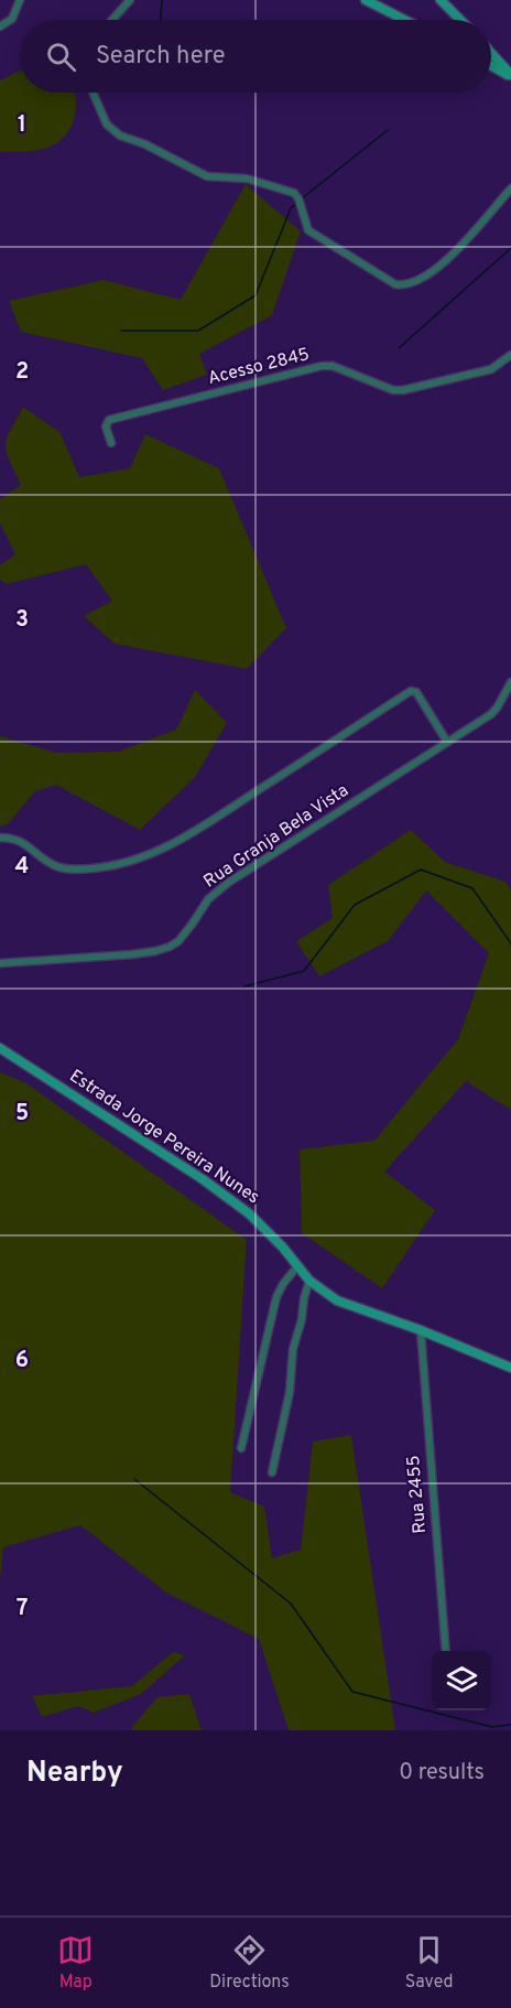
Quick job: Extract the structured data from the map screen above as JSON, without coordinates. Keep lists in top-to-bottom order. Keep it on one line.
{"streets":{"street":["Acesso 2845","Rua Granja Bela Vista","Estrada Jorge Pereira Nunes","Rua 2455"]},"crossings":[["Estrada Jorge Pereira Nunes","Rua 2455"]],"page":{"search":"Search here","heading":["Nearby","0 results"],"nav":["Map","Directions","Saved"]},"grid":{"rows":["1","2","3","4","5","6","7"]}}
